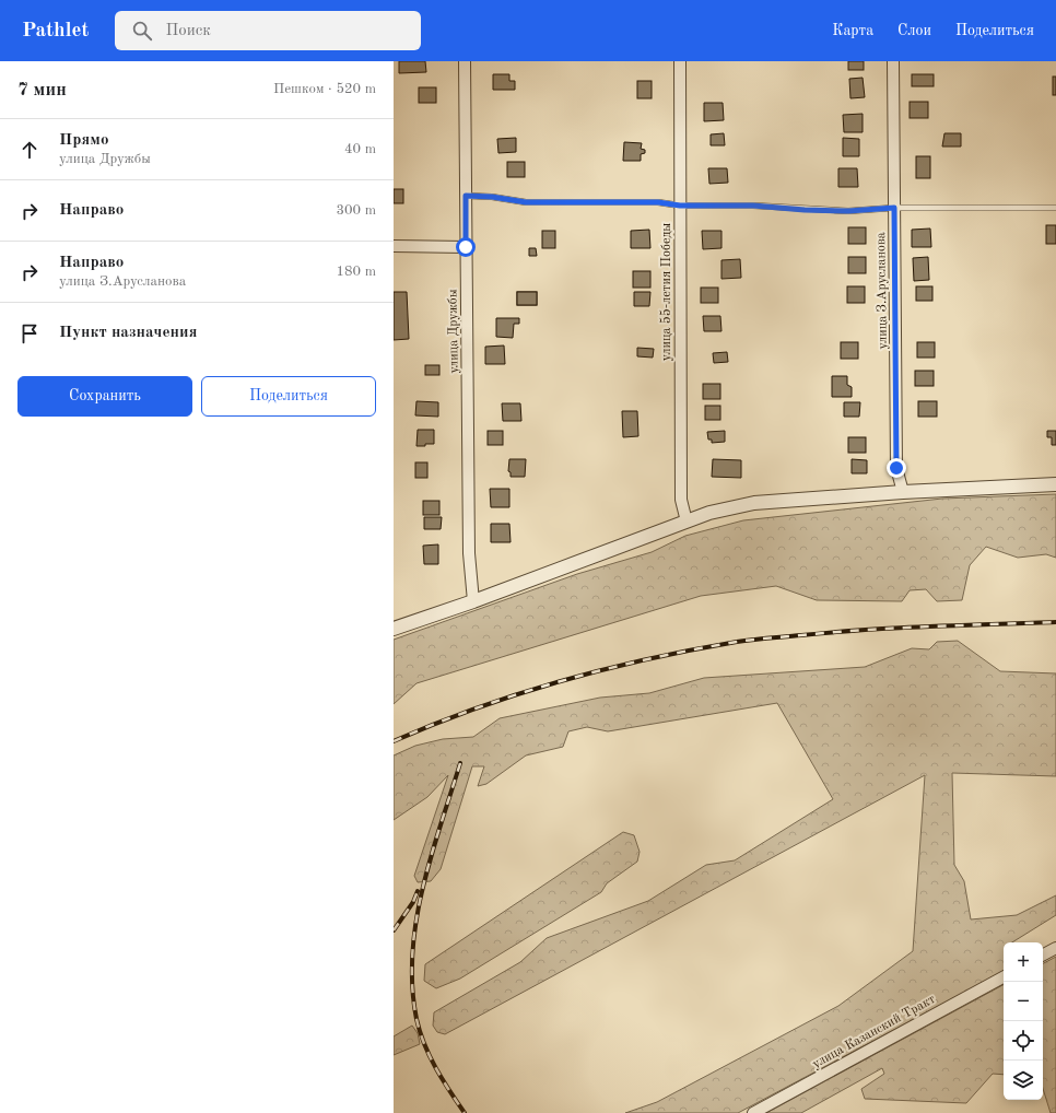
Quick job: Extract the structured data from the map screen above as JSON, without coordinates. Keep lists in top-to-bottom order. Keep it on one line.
{"streets":{"street":["улица З.Арусланова","улица 55-летия Победы","улица Дружбы","улица Казанский Тракт"]},"page":{"header":"Pathlet","search":"Поиск","nav":["Карта","Слои","Поделиться"],"heading":["7 мин","Пешком · 520 m"],"list":[["Прямо","улица Дружбы","40 m"],["Направо","300 m"],["Направо","улица З.Арусланова","180 m"],"Пункт назначения"],"buttons":["Сохранить","Поделиться"],"map_buttons":["+","−"]}}
